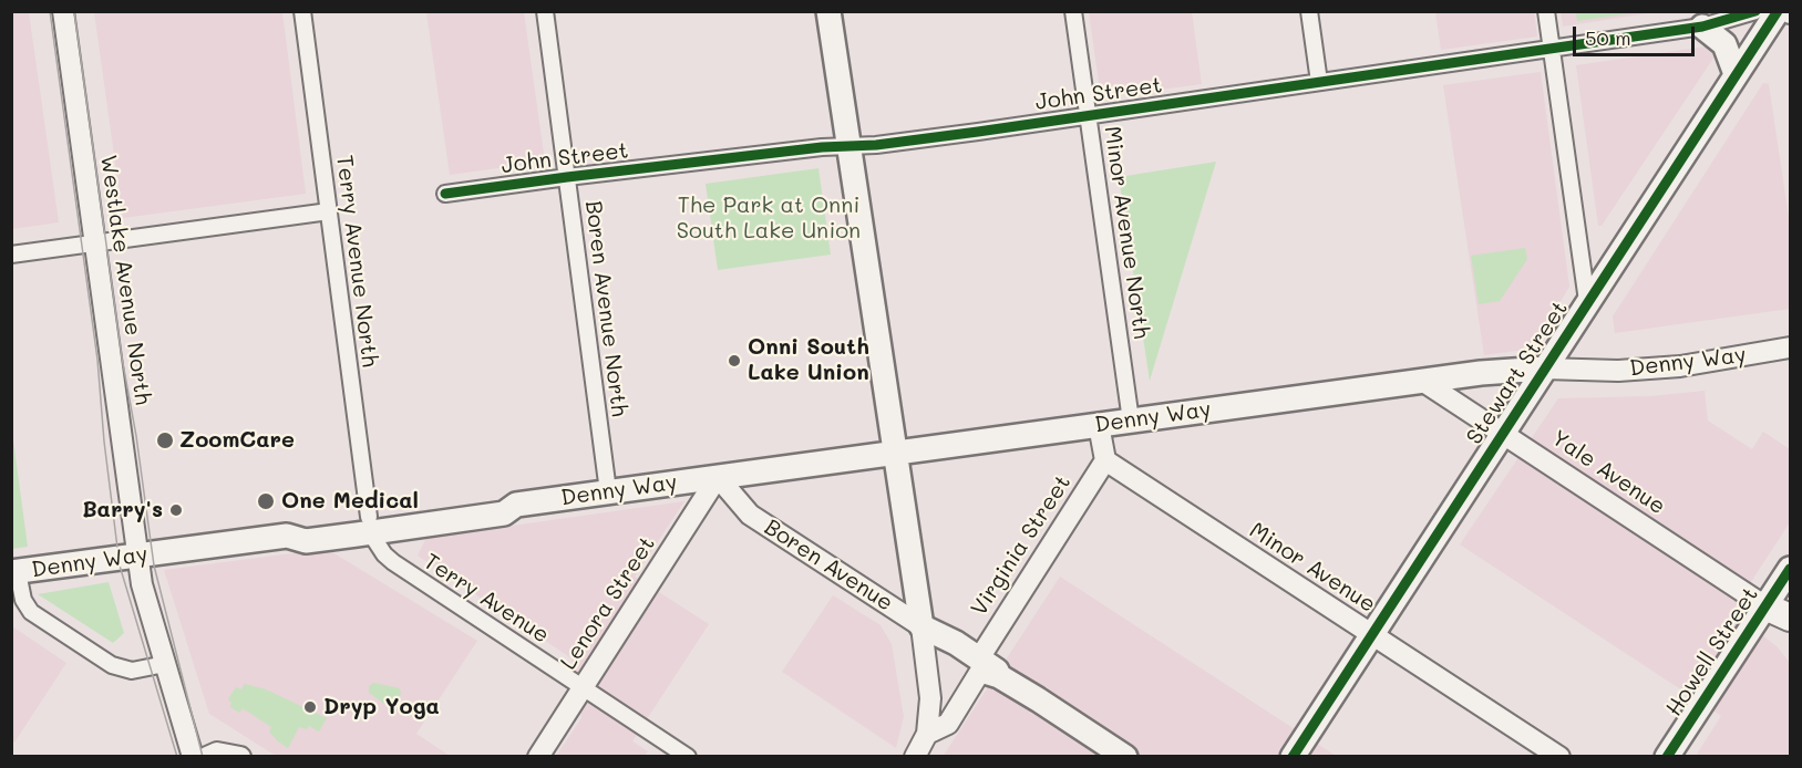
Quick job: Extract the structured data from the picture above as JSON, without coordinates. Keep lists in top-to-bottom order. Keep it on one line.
{"streets":{"main road":["Denny Way","Stewart Street","Boren Avenue","Howell Street"],"street":["John Street","Minor Avenue North","Terry Avenue North","Westlake Avenue North","Boren Avenue North","Yale Avenue","Virginia Street","Minor Avenue","Terry Avenue","Lenora Street"]},"crossings":[["John Street","Minor Avenue North"],["John Street","Boren Avenue North"],["Minor Avenue North","Denny Way"],["Terry Avenue North","Denny Way"],["Terry Avenue North","Terry Avenue"],["Westlake Avenue North","Denny Way"],["Boren Avenue North","Denny Way"],["Denny Way","Stewart Street"],["Denny Way","Yale Avenue"],["Denny Way","Boren Avenue"],["Denny Way","Terry Avenue"],["Denny Way","Lenora Street"],["Stewart Street","Yale Avenue"],["Stewart Street","Minor Avenue"],["Yale Avenue","Howell Street"],["Virginia Street","Boren Avenue"],["Virginia Street","Minor Avenue"],["Boren Avenue","Lenora Street"],["Terry Avenue","Lenora Street"]],"parks":["The Park at Onni South Lake Union"],"places":["Onni South Lake Union","ZoomCare","One Medical","Barry's","Dryp Yoga"],"scale_bar":"50 m"}
